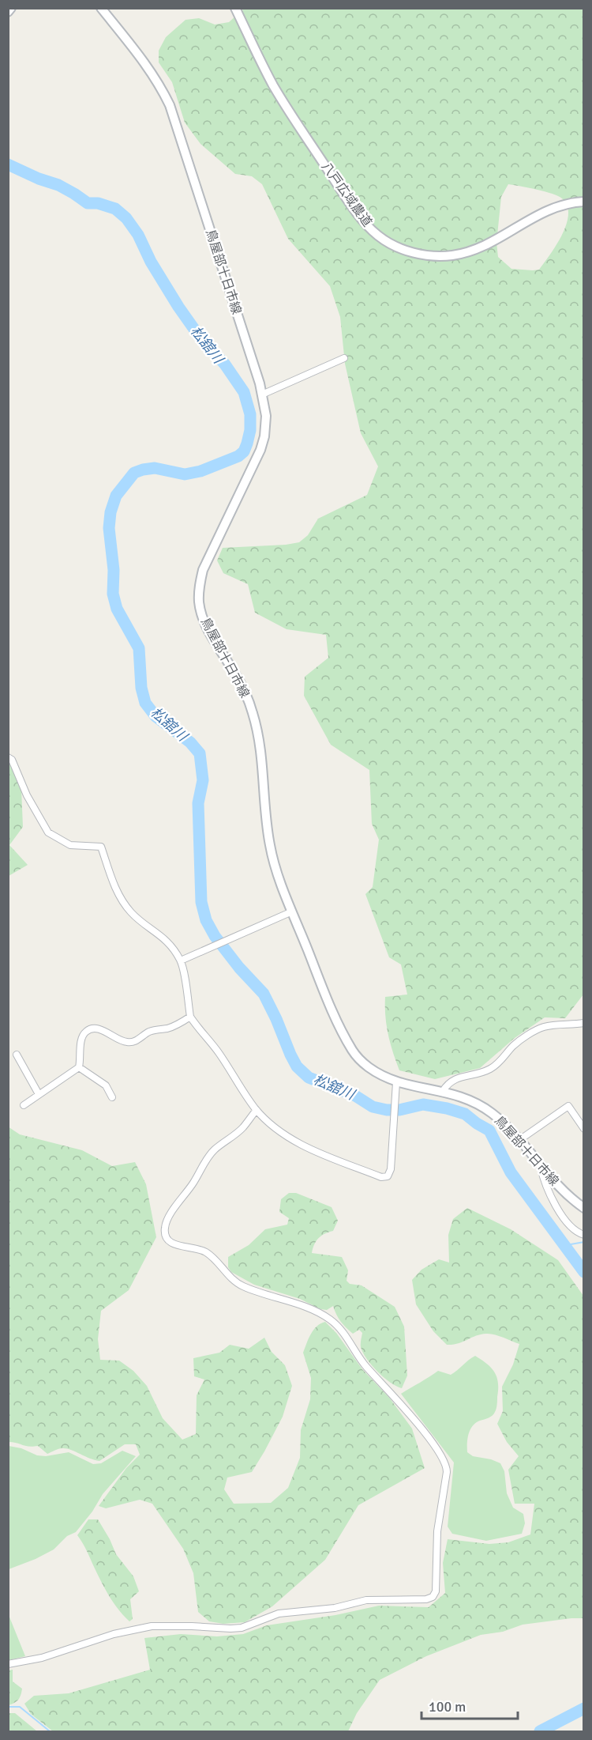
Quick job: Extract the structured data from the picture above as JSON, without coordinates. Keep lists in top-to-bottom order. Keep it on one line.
{"streets":{"main road":["八戸広域農道","鳥屋部十日市線"]},"water":["松舘川"],"scale_bar":"100 m"}
